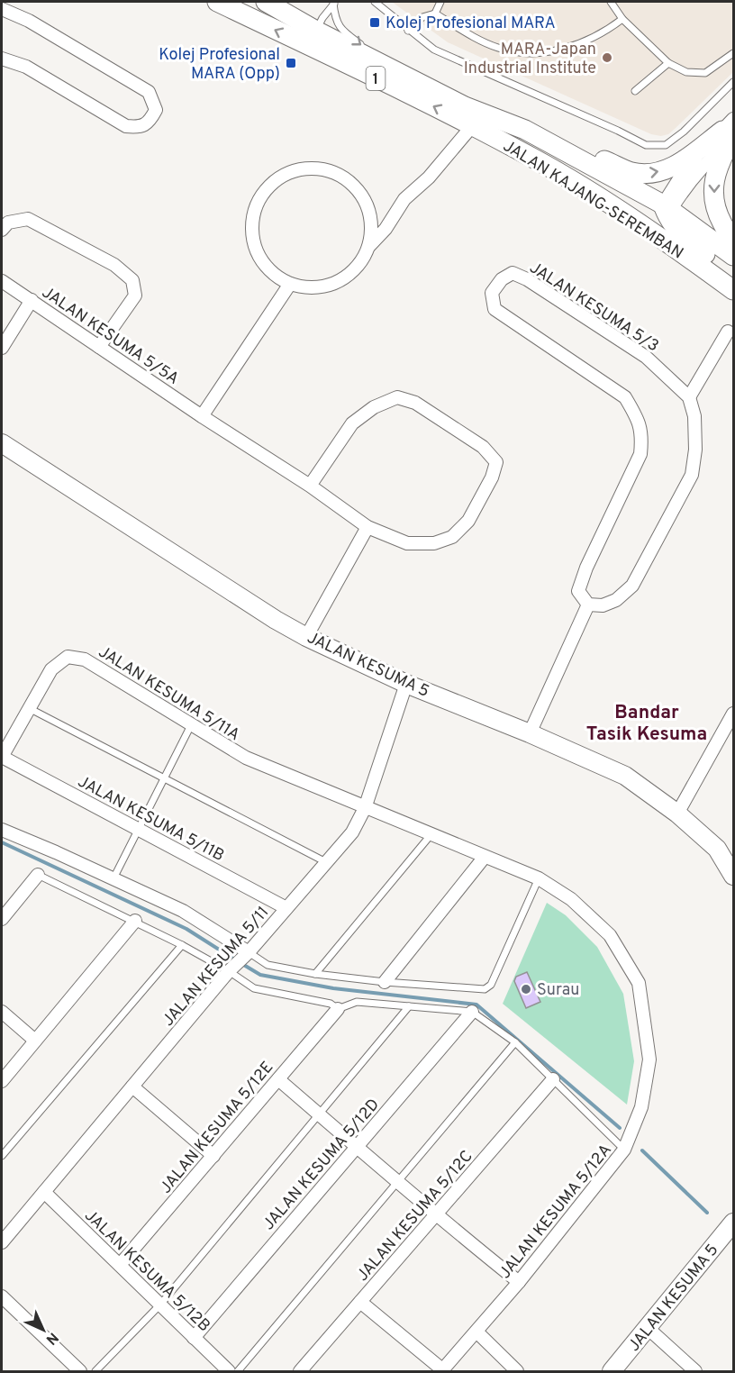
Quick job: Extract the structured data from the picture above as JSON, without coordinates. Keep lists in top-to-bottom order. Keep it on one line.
{"streets":{"main road":["1","JALAN KAJANG-SEREMBAN"],"street":["JALAN KESUMA 5/3","JALAN KESUMA 5/5A","JALAN KESUMA 5","JALAN KESUMA 5/11A","JALAN KESUMA 5/11B","JALAN KESUMA 5/11","JALAN KESUMA 5/12E","JALAN KESUMA 5/12D","JALAN KESUMA 5/12A","JALAN KESUMA 5/12C","JALAN KESUMA 5/12B"]},"crossings":[["JALAN KESUMA 5","JALAN KESUMA 5/11"],["JALAN KESUMA 5/11A","JALAN KESUMA 5/11B"],["JALAN KESUMA 5/11A","JALAN KESUMA 5/11"],["JALAN KESUMA 5/11A","JALAN KESUMA 5/12A"],["JALAN KESUMA 5/11B","JALAN KESUMA 5/11"],["JALAN KESUMA 5/11","JALAN KESUMA 5/12A"],["JALAN KESUMA 5/11","JALAN KESUMA 5/12B"],["JALAN KESUMA 5/12E","JALAN KESUMA 5/12B"],["JALAN KESUMA 5/12D","JALAN KESUMA 5/12B"]],"districts":["Bandar Tasik Kesuma"],"places":{"transit":["Kolej Profesional MARA","Kolej Profesional MARA (Opp)"],"other":["MARA-Japan Industrial Institute","Surau"]},"north":"bottom right"}
